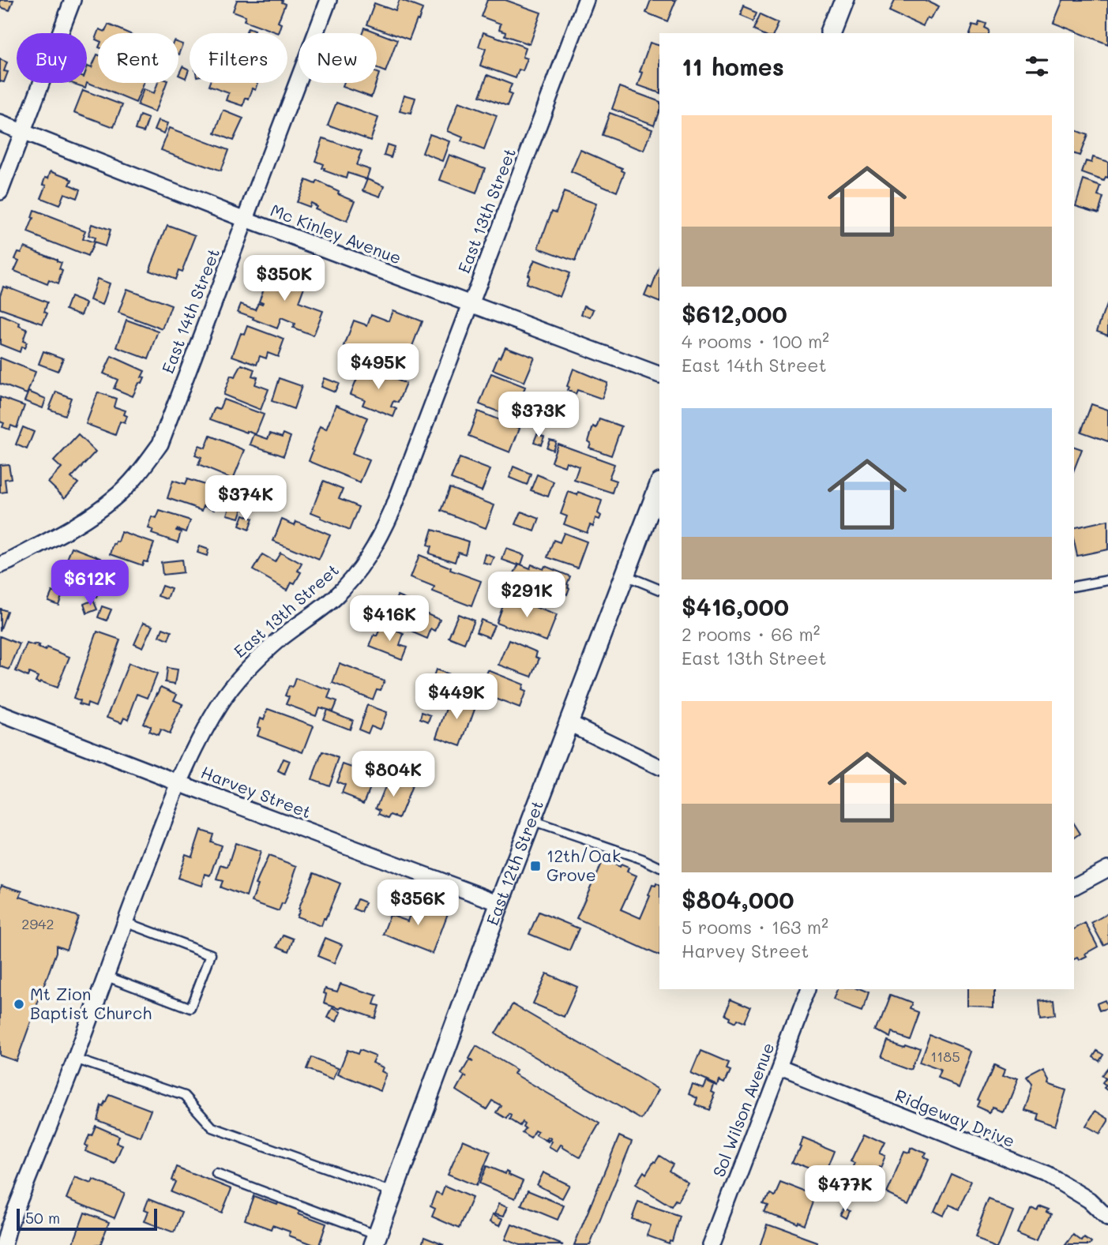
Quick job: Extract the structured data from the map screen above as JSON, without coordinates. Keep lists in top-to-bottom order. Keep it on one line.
{"streets":{"street":["East 13th Street","Mc Kinley Avenue","East 14th Street","Harvey Street","East 12th Street","Sol Wilson Avenue","Ridgeway Drive"]},"crossings":[["East 13th Street","Mc Kinley Avenue"],["East 13th Street","Harvey Street"],["Mc Kinley Avenue","East 14th Street"],["Harvey Street","East 12th Street"],["Sol Wilson Avenue","Ridgeway Drive"]],"places":{"transit":["12th/Oak Grove"],"other":["Mt Zion Baptist Church"]},"house_numbers":["2942","1185"],"scale_bar":"50 m","page":{"chip":["Buy","Rent","Filters","New"],"heading":"11 homes","list":[{"name":"$612,000","note":"4 rooms · 100 m² · East 14th Street"},{"name":"$416,000","note":"2 rooms · 66 m² · East 13th Street"},{"name":"$804,000","note":"5 rooms · 163 m² · Harvey Street"}],"price":["$350K","$495K","$373K","$374K","$612K","$291K","$416K","$449K","$804K","$356K","$477K"],"scale":"50 m"}}
